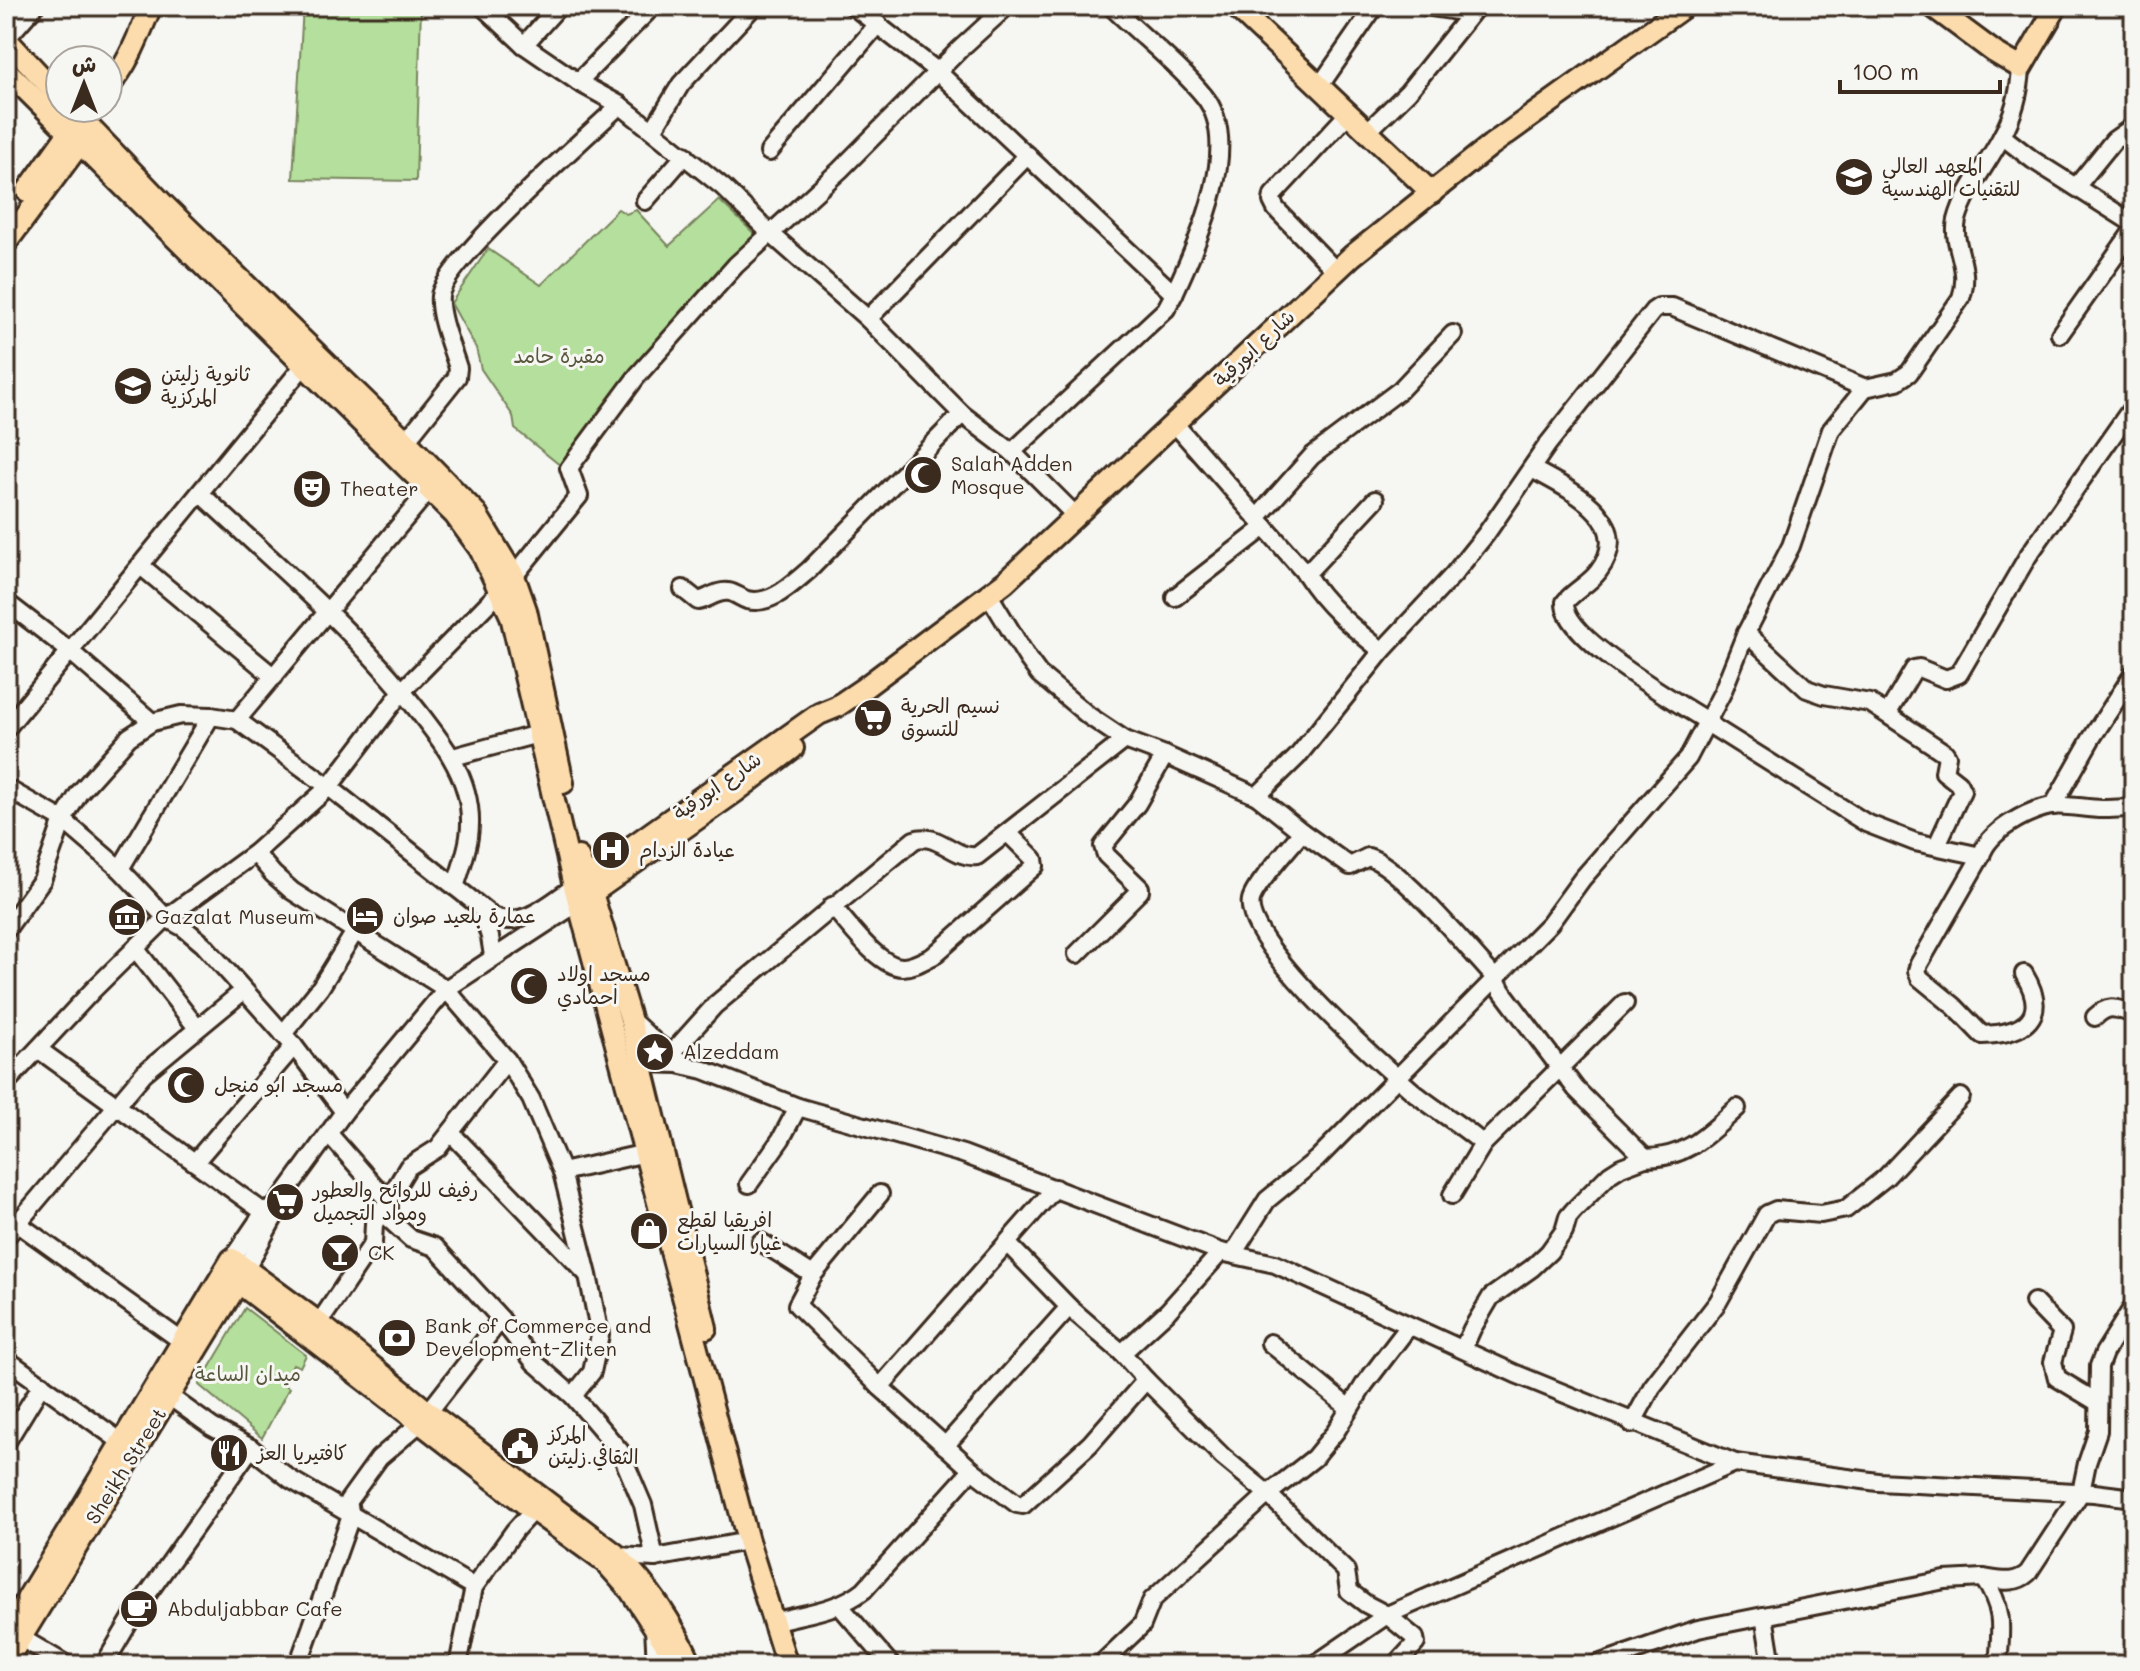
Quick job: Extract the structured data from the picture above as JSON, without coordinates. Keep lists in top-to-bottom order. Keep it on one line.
{"streets":{"main road":["شارع ابورقية","Sheikh Street"]},"crossings":[["شارع ابورقية","Sheikh Street"]],"parks":["مقبرة حامد","ميدان الساعة"],"places":{"school or university":["المعهد العالي للتقنيات الهندسية","ثانوية زليتن المركزية"],"mosque":["Salah Adden Mosque","مسجد اولاد احمادي","مسجد ابو منجل"],"theatre":["Theater"],"supermarket":["نسيم الحرية للتسوق","رفيف للروائح والعطور ومواد التجميل"],"hospital":["عيادة الزدام"],"hotel":["عمارة بلعيد صوان"],"museum":["Gazalat Museum"],"place":["Alzeddam"],"shop":["افريقيا لقطع غيار السيارات"],"bar":["CK"],"bank":["Bank of Commerce and Development-Zliten"],"public building":["المركز الثقافي.زليتن"],"restaurant":["كافتيريا العز"],"cafe":["Abduljabbar Cafe"]},"scale_bar":"100 m","north":"top"}
